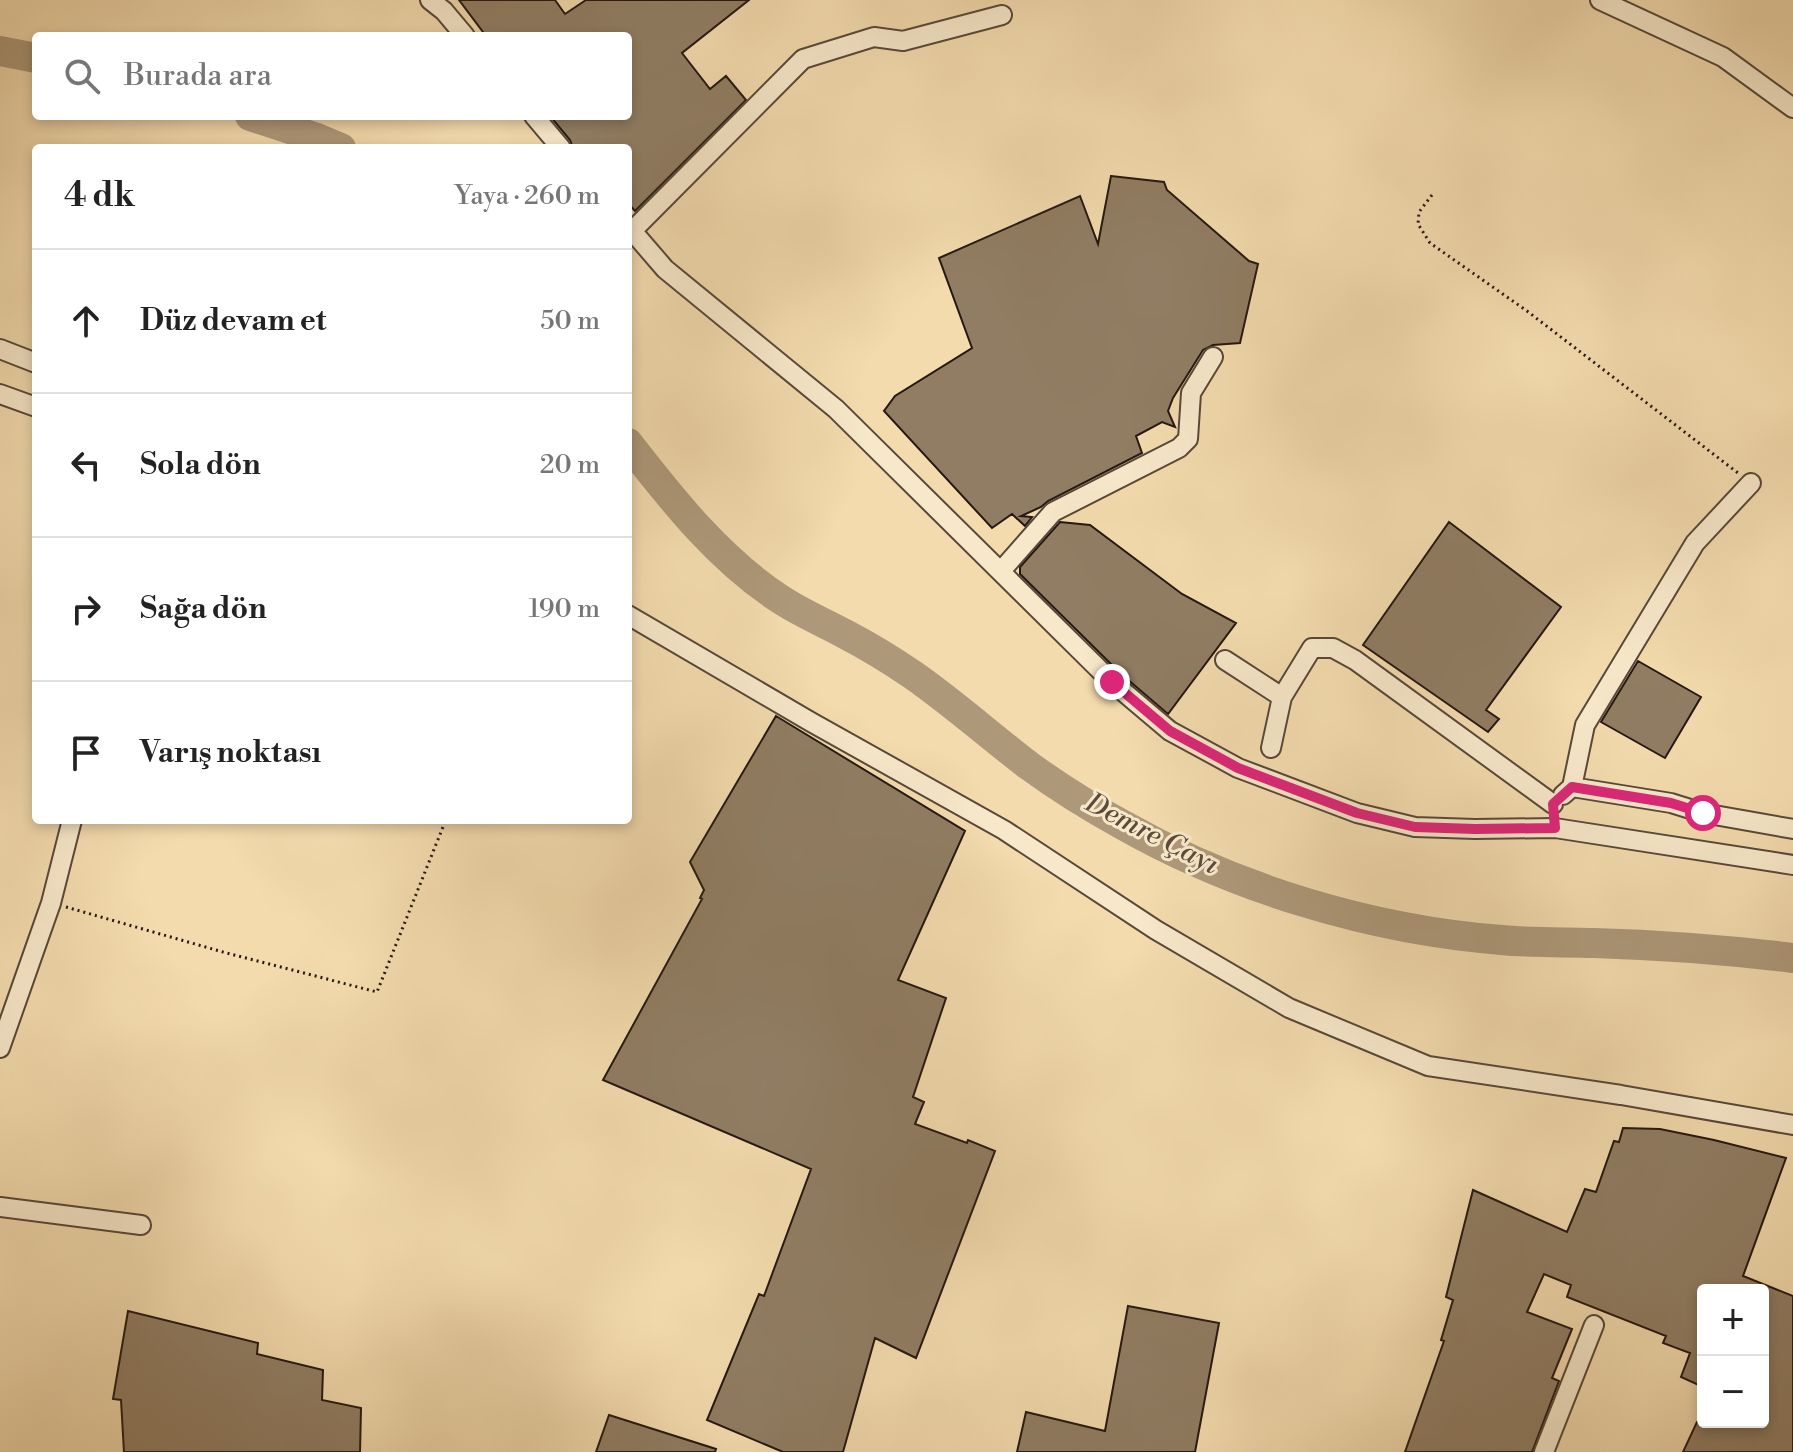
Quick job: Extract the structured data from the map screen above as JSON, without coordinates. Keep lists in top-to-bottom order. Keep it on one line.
{"water":["Demre Çayı"],"page":{"search":"Burada ara","heading":["4 dk","Yaya · 260 m"],"list":[["Düz devam et","50 m"],["Sola dön","20 m"],["Sağa dön","190 m"],"Varış noktası"],"map_buttons":["+","−"]}}
